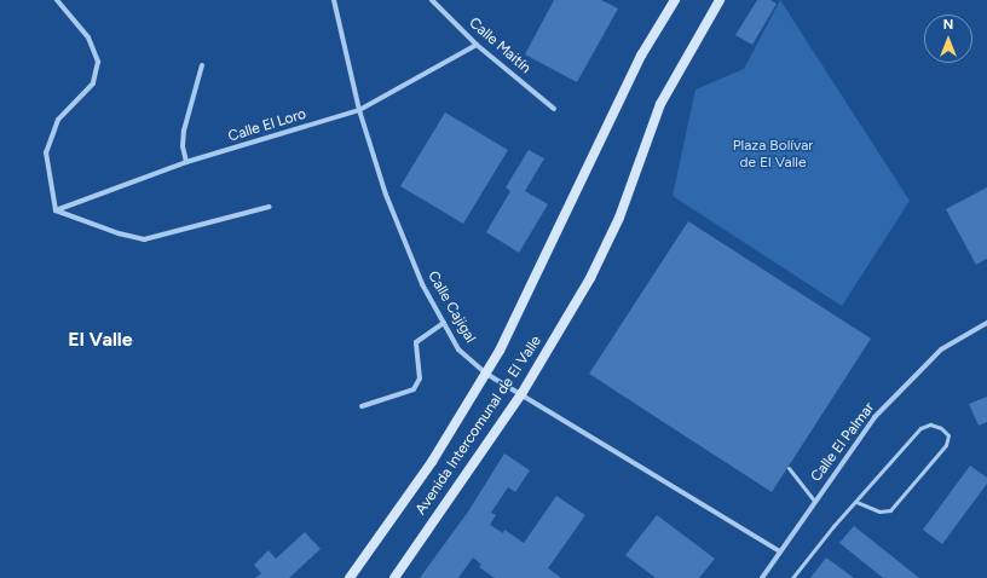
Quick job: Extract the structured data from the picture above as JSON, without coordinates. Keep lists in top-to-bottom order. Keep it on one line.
{"streets":{"main road":["Avenida Intercomunal de El Valle"],"street":["Calle Maitín","Calle El Loro","Calle Cajigal","Calle El Palmar"]},"crossings":[["Calle Maitín","Calle El Loro"],["Calle El Loro","Calle Cajigal"],["Calle Cajigal","Avenida Intercomunal de El Valle"],["Calle Cajigal","Calle El Palmar"]],"districts":["El Valle"],"parks":["Plaza Bolívar de El Valle"],"north":"top"}
